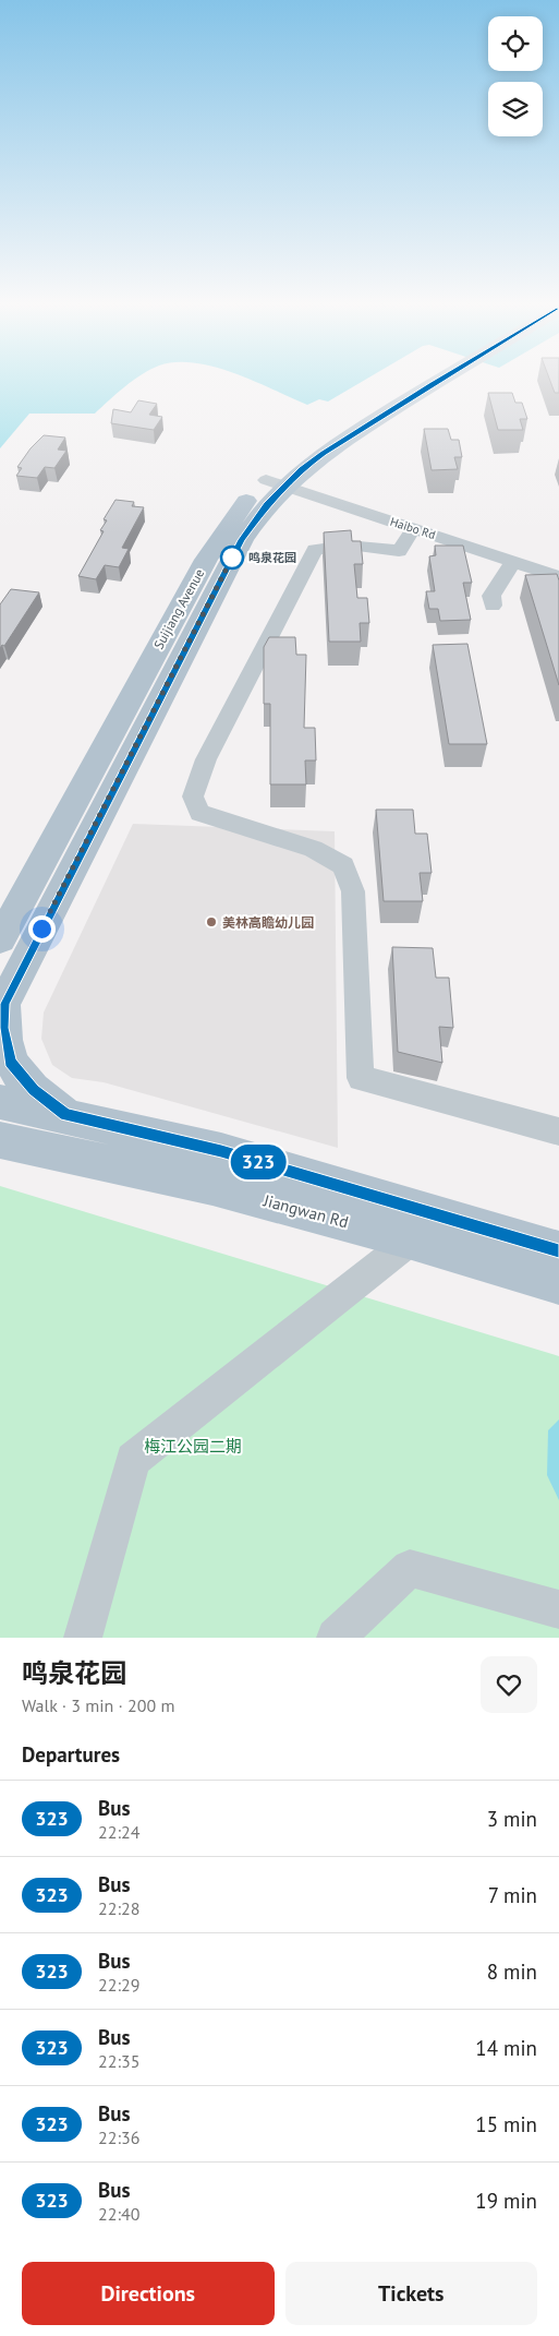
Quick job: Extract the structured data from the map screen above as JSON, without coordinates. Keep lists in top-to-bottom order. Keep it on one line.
{"streets":{"main road":["Suijiang Avenue","Jiangwan Rd"],"street":["Haibo Rd"]},"crossings":[["Haibo Rd","Suijiang Avenue"]],"parks":["梅江公园二期"],"places":["鸣泉花园","美林高瞻幼儿园"],"lines":["bus line 323"],"page":{"on_map":"323","heading":[["鸣泉花园","Walk · 3 min · 200 m"],"Departures"],"list":[{"mark":"323","name":"Bus","note":"22:24","value":"3 min"},{"mark":"323","name":"Bus","note":"22:28","value":"7 min"},{"mark":"323","name":"Bus","note":"22:29","value":"8 min"},{"mark":"323","name":"Bus","note":"22:35","value":"14 min"},{"mark":"323","name":"Bus","note":"22:36","value":"15 min"},{"mark":"323","name":"Bus","note":"22:40","value":"19 min"}],"buttons":["Directions","Tickets"]}}
